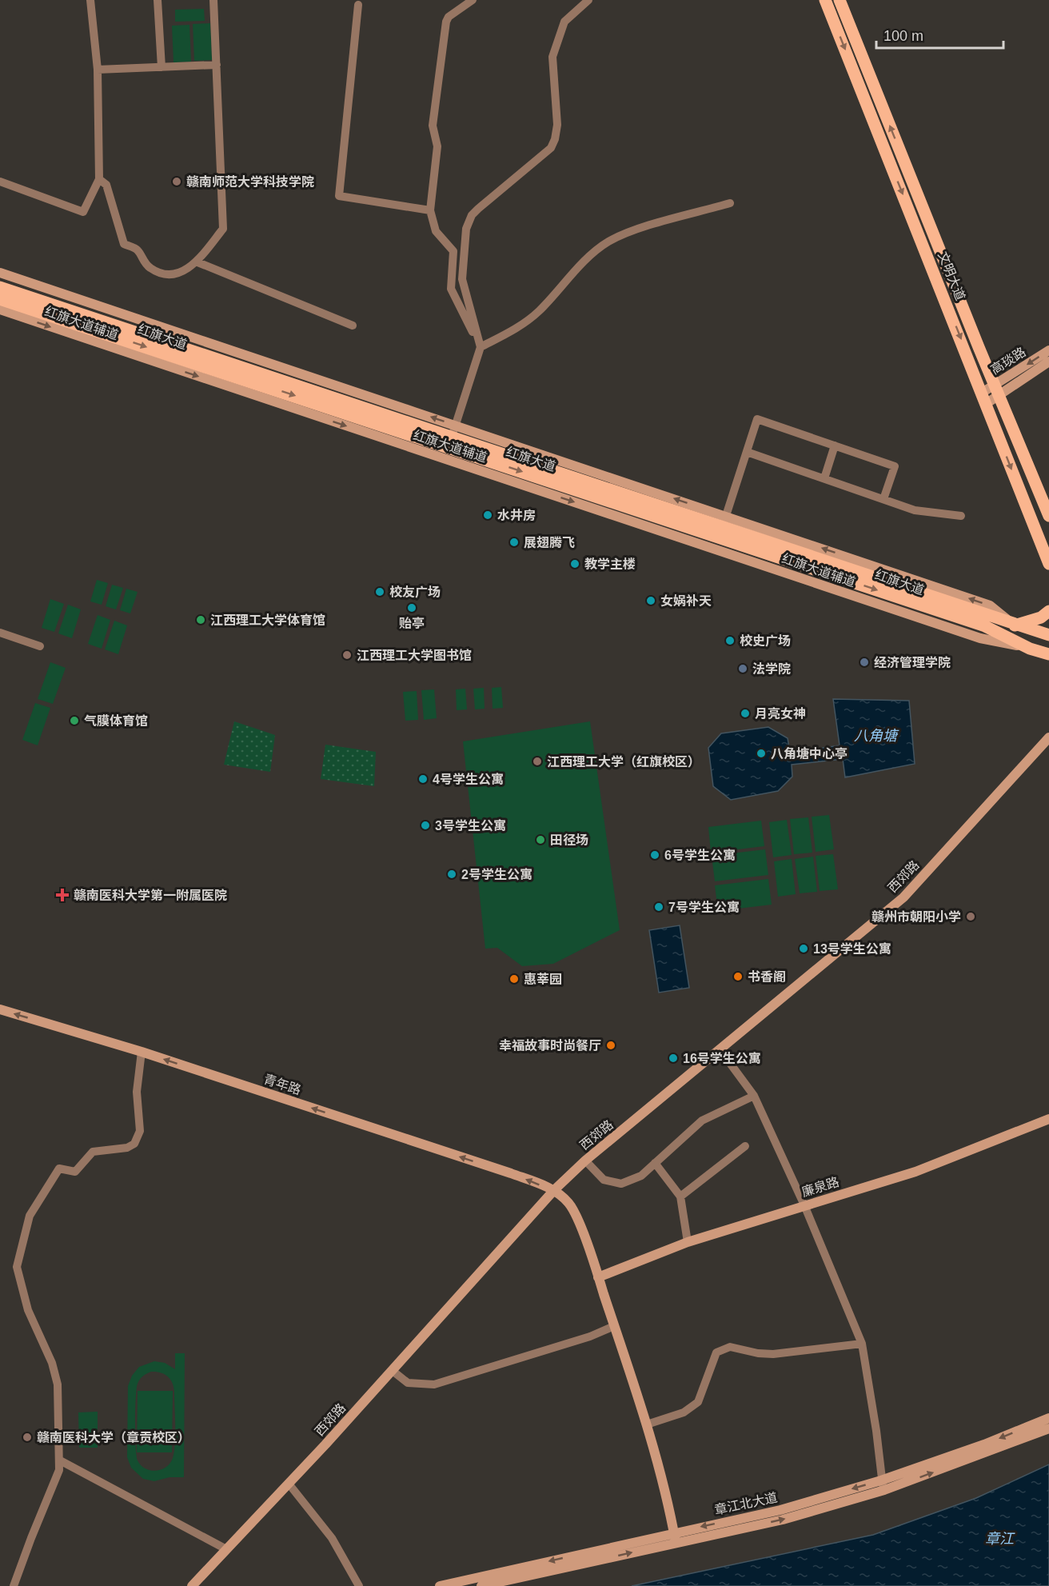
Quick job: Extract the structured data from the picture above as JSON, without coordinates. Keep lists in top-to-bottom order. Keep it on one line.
{"streets":{"main road":["文明大道","红旗大道辅道","红旗大道","高琰路","西郊路","青年路","廉泉路","章江北大道"]},"crossings":[["文明大道","高琰路"],["红旗大道辅道","红旗大道"],["西郊路","青年路"]],"one_way":["青年路"],"water":["八角塘","章江"],"places":{"other":["赣南师范大学科技学院","水井房","展翅腾飞","教学主楼","校友广场","女娲补天","贻亭","江西理工大学体育馆","校史广场","江西理工大学图书馆","经济管理学院","法学院","月亮女神","气膜体育馆","八角塘中心亭","江西理工大学（红旗校区）","4号学生公寓","3号学生公寓","田径场","6号学生公寓","2号学生公寓","7号学生公寓","赣州市朝阳小学","13号学生公寓","书香阁","惠莘园","幸福故事时尚餐厅","16号学生公寓","赣南医科大学（章贡校区）"],"health":["赣南医科大学第一附属医院"]},"scale_bar":"100 m"}
